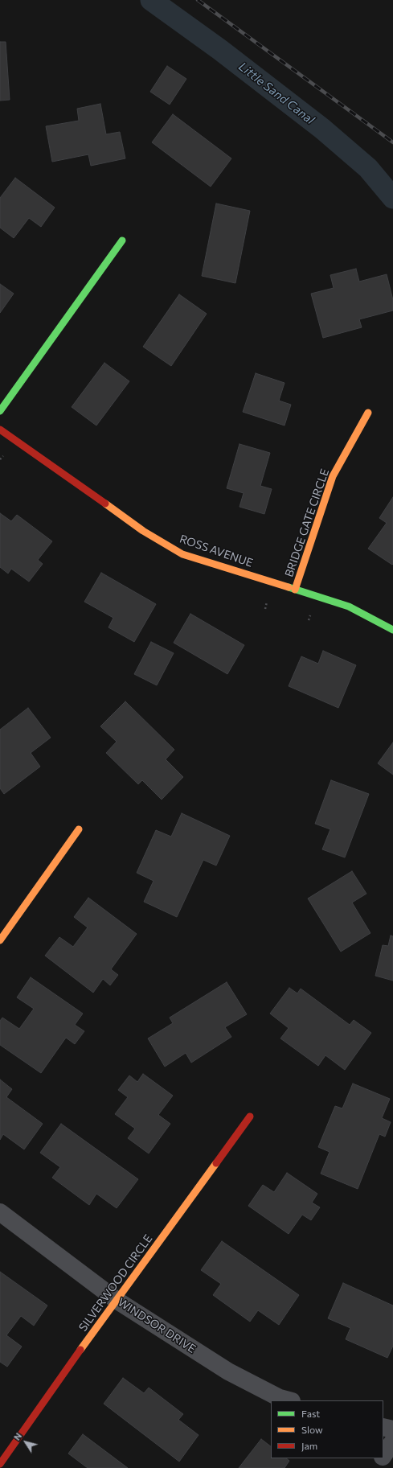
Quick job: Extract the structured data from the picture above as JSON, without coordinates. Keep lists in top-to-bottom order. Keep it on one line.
{"streets":{"street":["BRIDGE GATE CIRCLE","ROSS AVENUE","SILVERWOOD CIRCLE","WINDSOR DRIVE"]},"crossings":[["BRIDGE GATE CIRCLE","ROSS AVENUE"],["SILVERWOOD CIRCLE","WINDSOR DRIVE"]],"water":["Little Sand Canal"],"legend":["Fast","Slow","Jam"],"north":"top left"}
